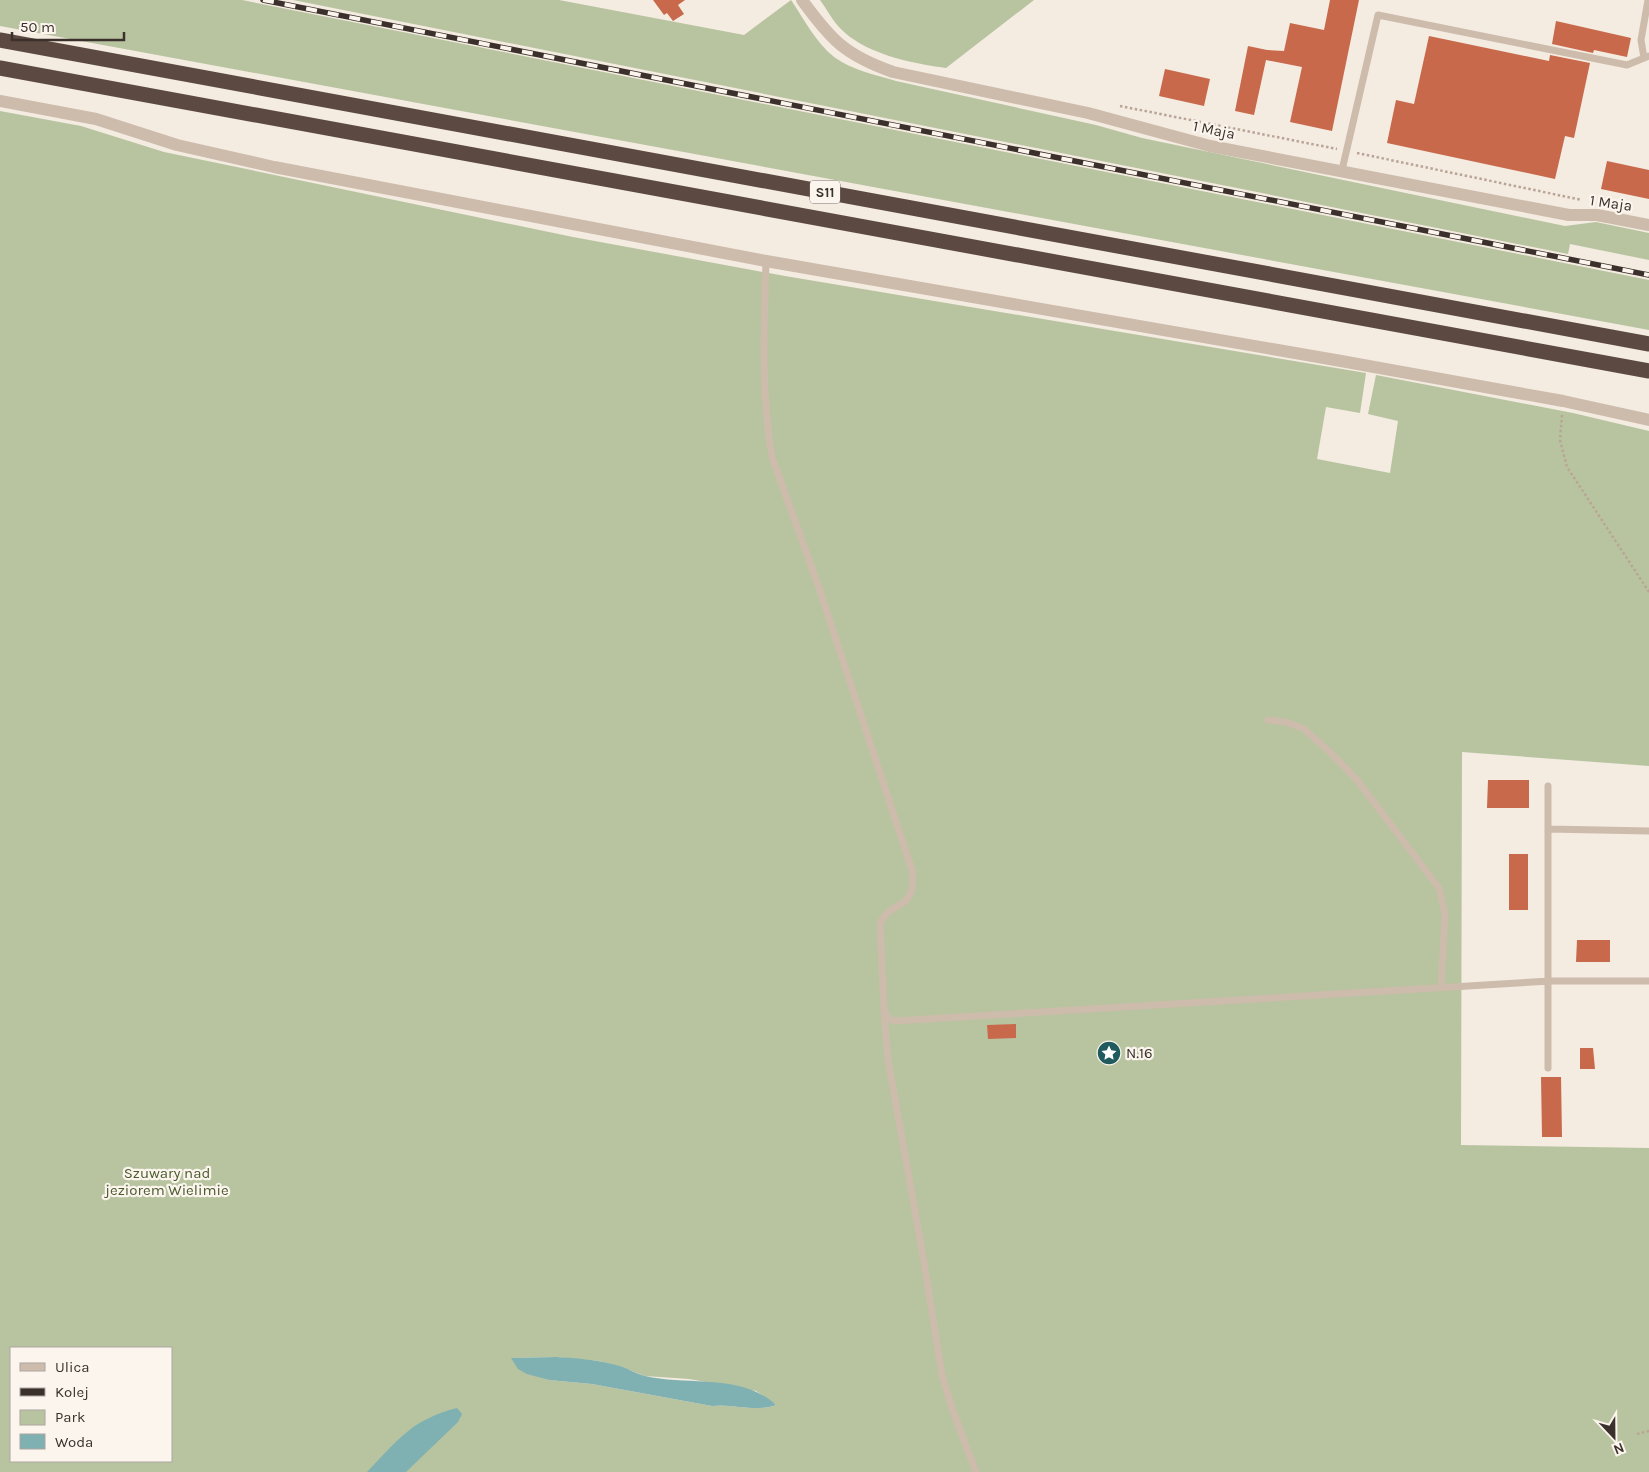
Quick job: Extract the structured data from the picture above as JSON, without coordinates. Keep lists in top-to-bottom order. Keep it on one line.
{"streets":{"highway":["S11"],"street":["1 Maja"]},"parks":["Szuwary nad jeziorem Wielimie"],"places":{"place":["N.16"]},"legend":["Ulica","Kolej","Park","Woda"],"scale_bar":"50 m","north":"bottom"}
